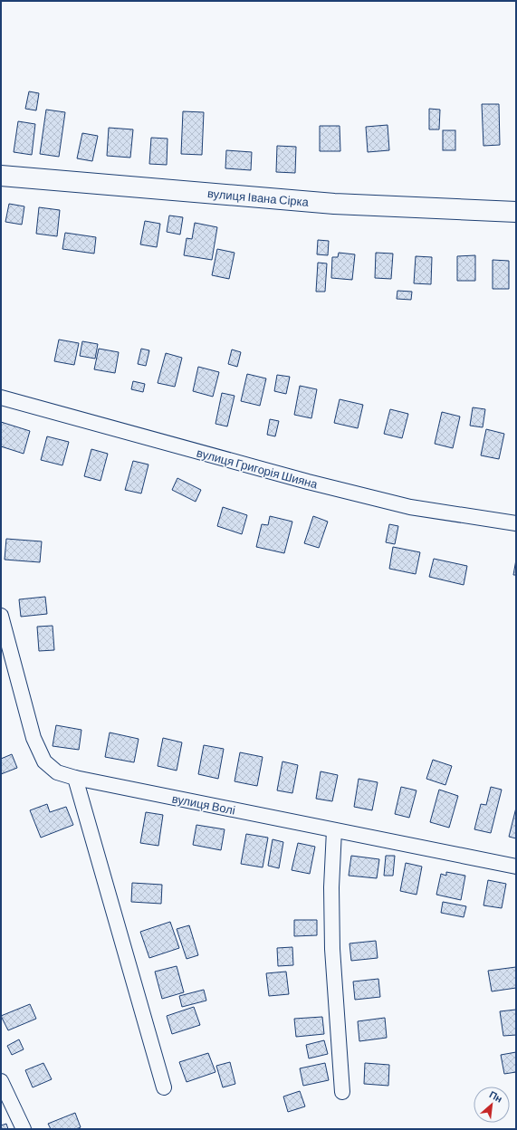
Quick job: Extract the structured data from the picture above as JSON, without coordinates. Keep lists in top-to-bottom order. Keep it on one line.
{"streets":{"street":["вулиця Івана Сірка","вулиця Григорія Шияна","вулиця Волі"]},"north":"top right"}
